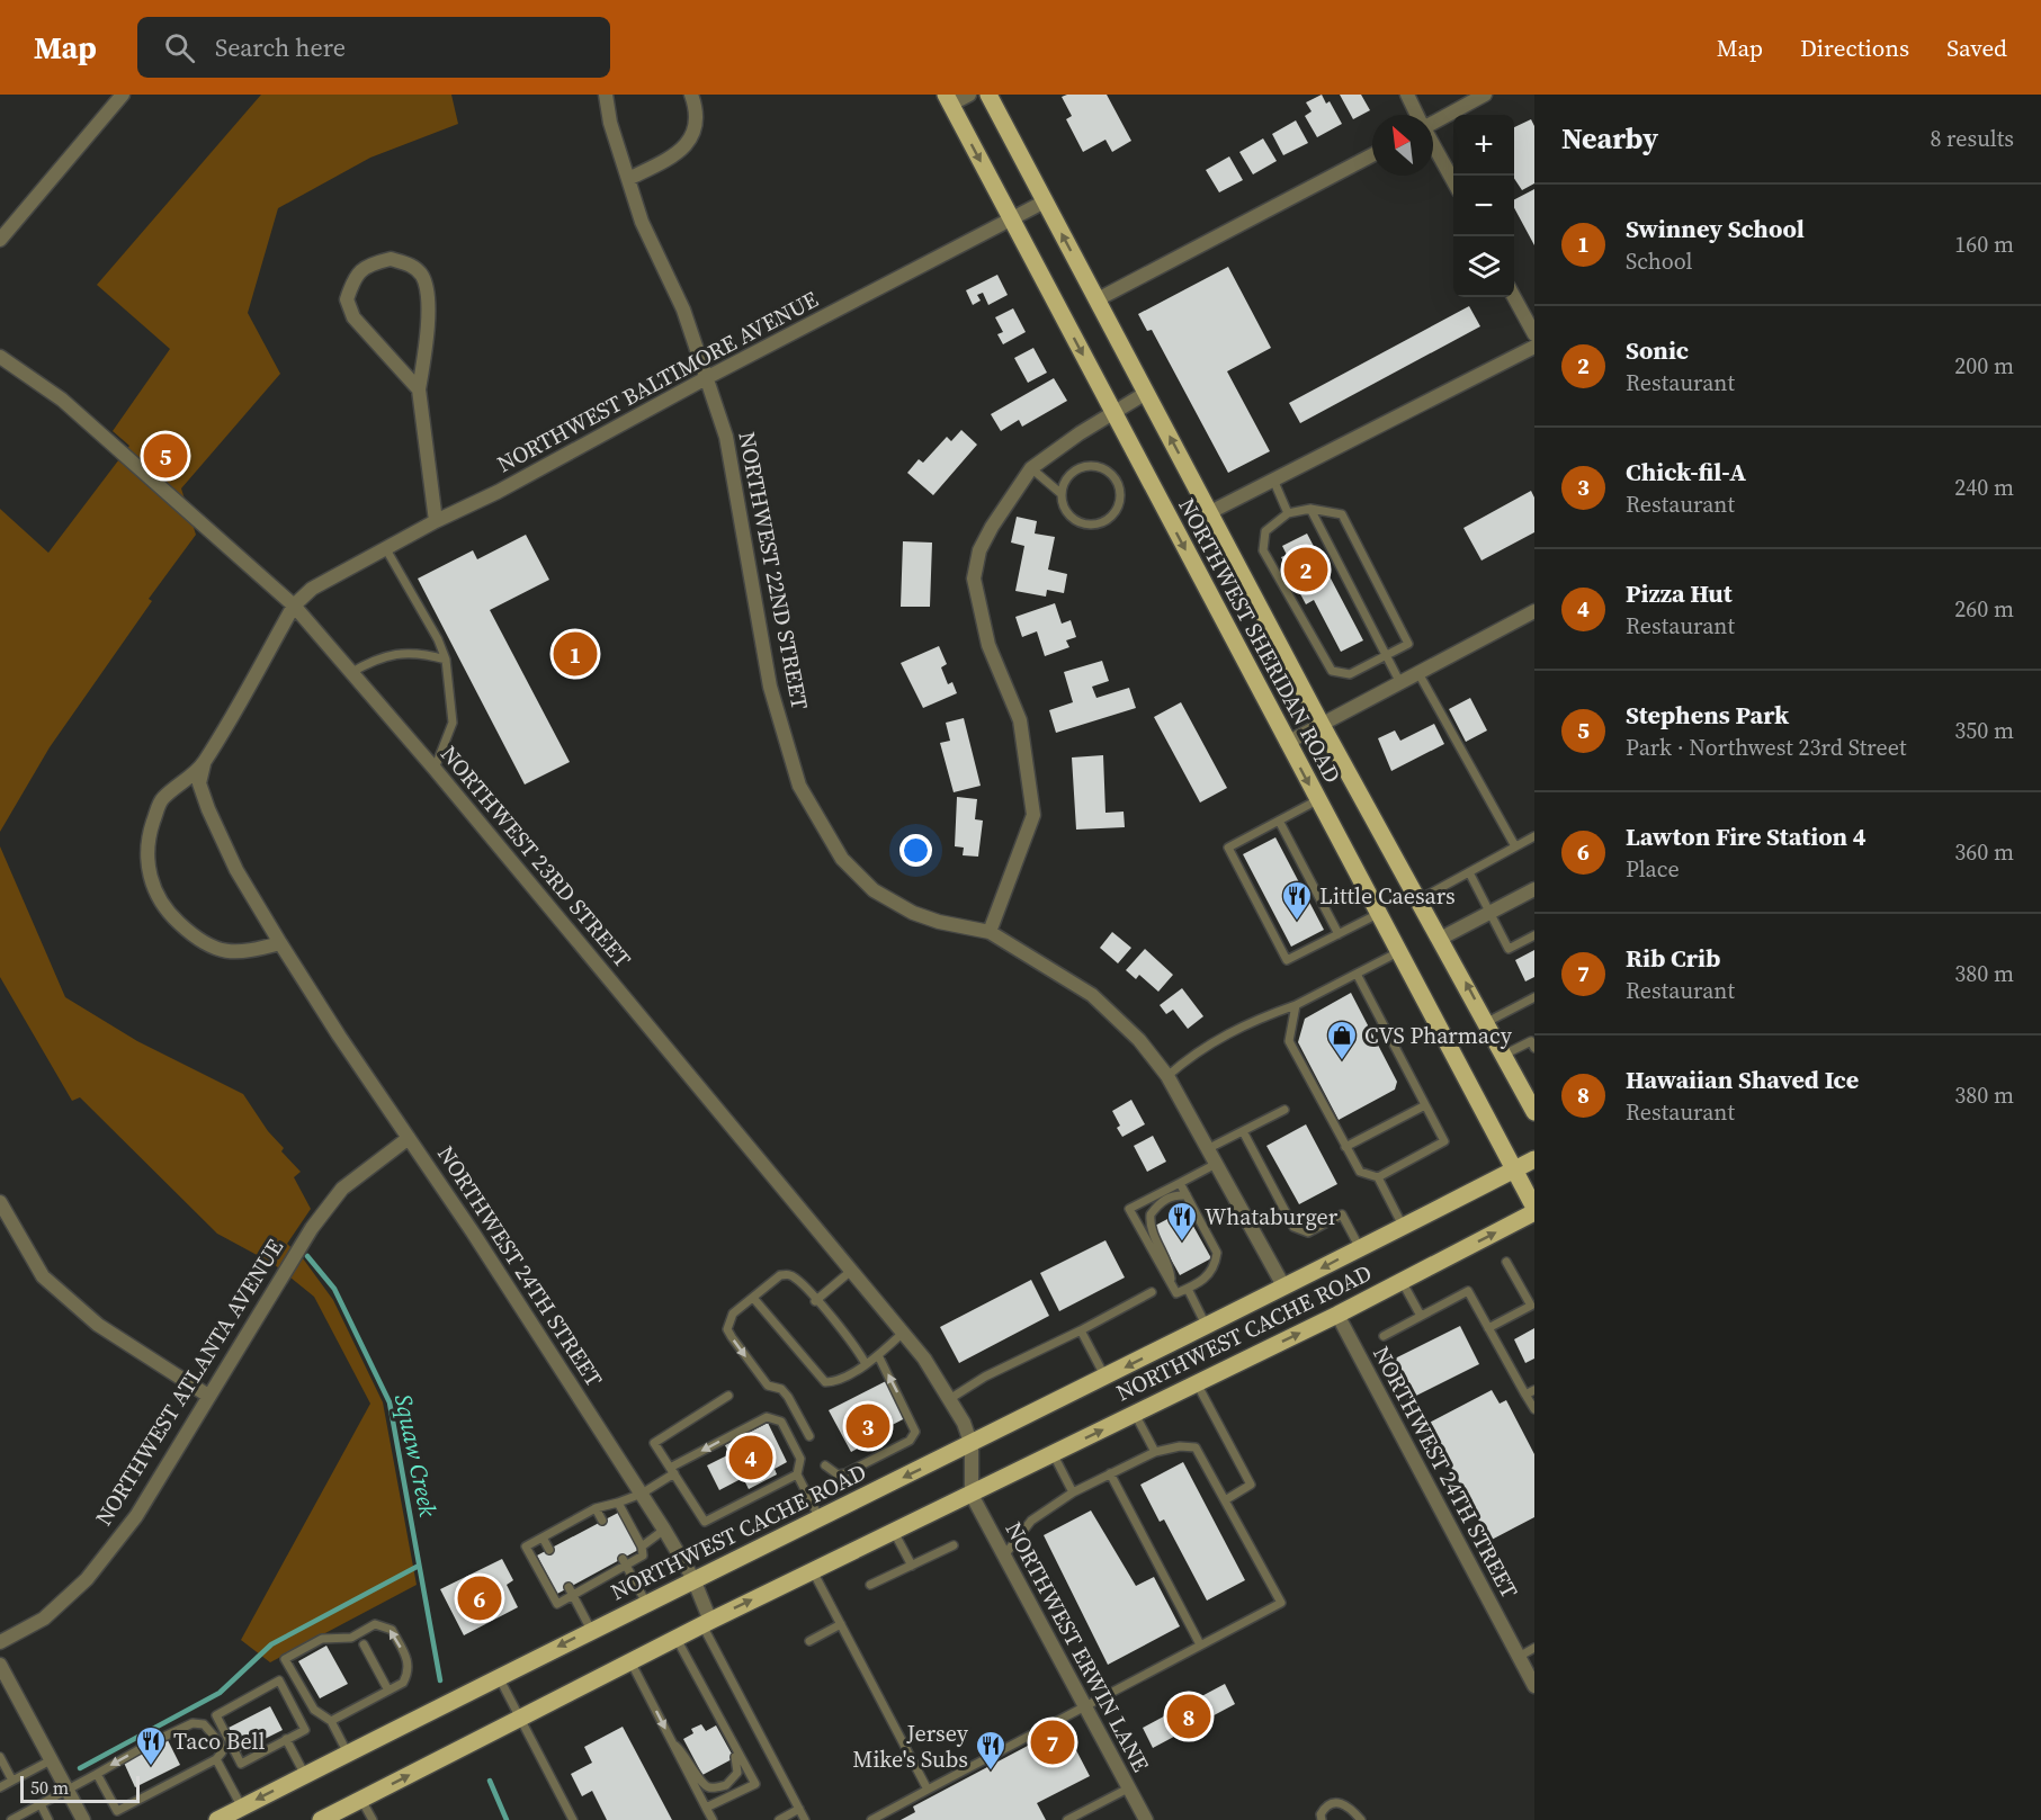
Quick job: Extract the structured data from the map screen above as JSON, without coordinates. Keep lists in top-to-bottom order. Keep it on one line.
{"streets":{"main road":["NORTHWEST SHERIDAN ROAD","NORTHWEST CACHE ROAD"],"street":["NORTHWEST BALTIMORE AVENUE","NORTHWEST 22ND STREET","NORTHWEST 23RD STREET","NORTHWEST 24TH STREET","NORTHWEST ATLANTA AVENUE","NORTHWEST ERWIN LANE"]},"crossings":[["NORTHWEST BALTIMORE AVENUE","NORTHWEST 22ND STREET"],["NORTHWEST BALTIMORE AVENUE","NORTHWEST SHERIDAN ROAD"],["NORTHWEST BALTIMORE AVENUE","NORTHWEST 23RD STREET"],["NORTHWEST BALTIMORE AVENUE","NORTHWEST 24TH STREET"],["NORTHWEST 22ND STREET","NORTHWEST CACHE ROAD"],["NORTHWEST SHERIDAN ROAD","NORTHWEST CACHE ROAD"],["NORTHWEST 23RD STREET","NORTHWEST 24TH STREET"],["NORTHWEST 23RD STREET","NORTHWEST CACHE ROAD"],["NORTHWEST 24TH STREET","NORTHWEST CACHE ROAD"],["NORTHWEST 24TH STREET","NORTHWEST ATLANTA AVENUE"],["NORTHWEST CACHE ROAD","NORTHWEST ERWIN LANE"]],"water":["Squaw Creek"],"places":{"restaurant":["Little Caesars","Whataburger","Taco Bell","Jersey Mike's Subs"],"shop":["CVS Pharmacy"]},"scale_bar":"50 m","north":"top left","page":{"header":"Map","search":"Search here","nav":["Map","Directions","Saved"],"heading":["Nearby","8 results"],"map_buttons":["+","−"],"list":[{"mark":"1","name":"Swinney School","note":"School","value":"160 m"},{"mark":"2","name":"Sonic","note":"Restaurant","value":"200 m"},{"mark":"3","name":"Chick-fil-A","note":"Restaurant","value":"240 m"},{"mark":"4","name":"Pizza Hut","note":"Restaurant","value":"260 m"},{"mark":"5","name":"Stephens Park","note":"Park · Northwest 23rd Street","value":"350 m"},{"mark":"6","name":"Lawton Fire Station 4","note":"Place","value":"360 m"},{"mark":"7","name":"Rib Crib","note":"Restaurant","value":"380 m"},{"mark":"8","name":"Hawaiian Shaved Ice","note":"Restaurant","value":"380 m"}],"pins":["5","2","1","3","4","6","8","7"],"scale":"50 m"}}
